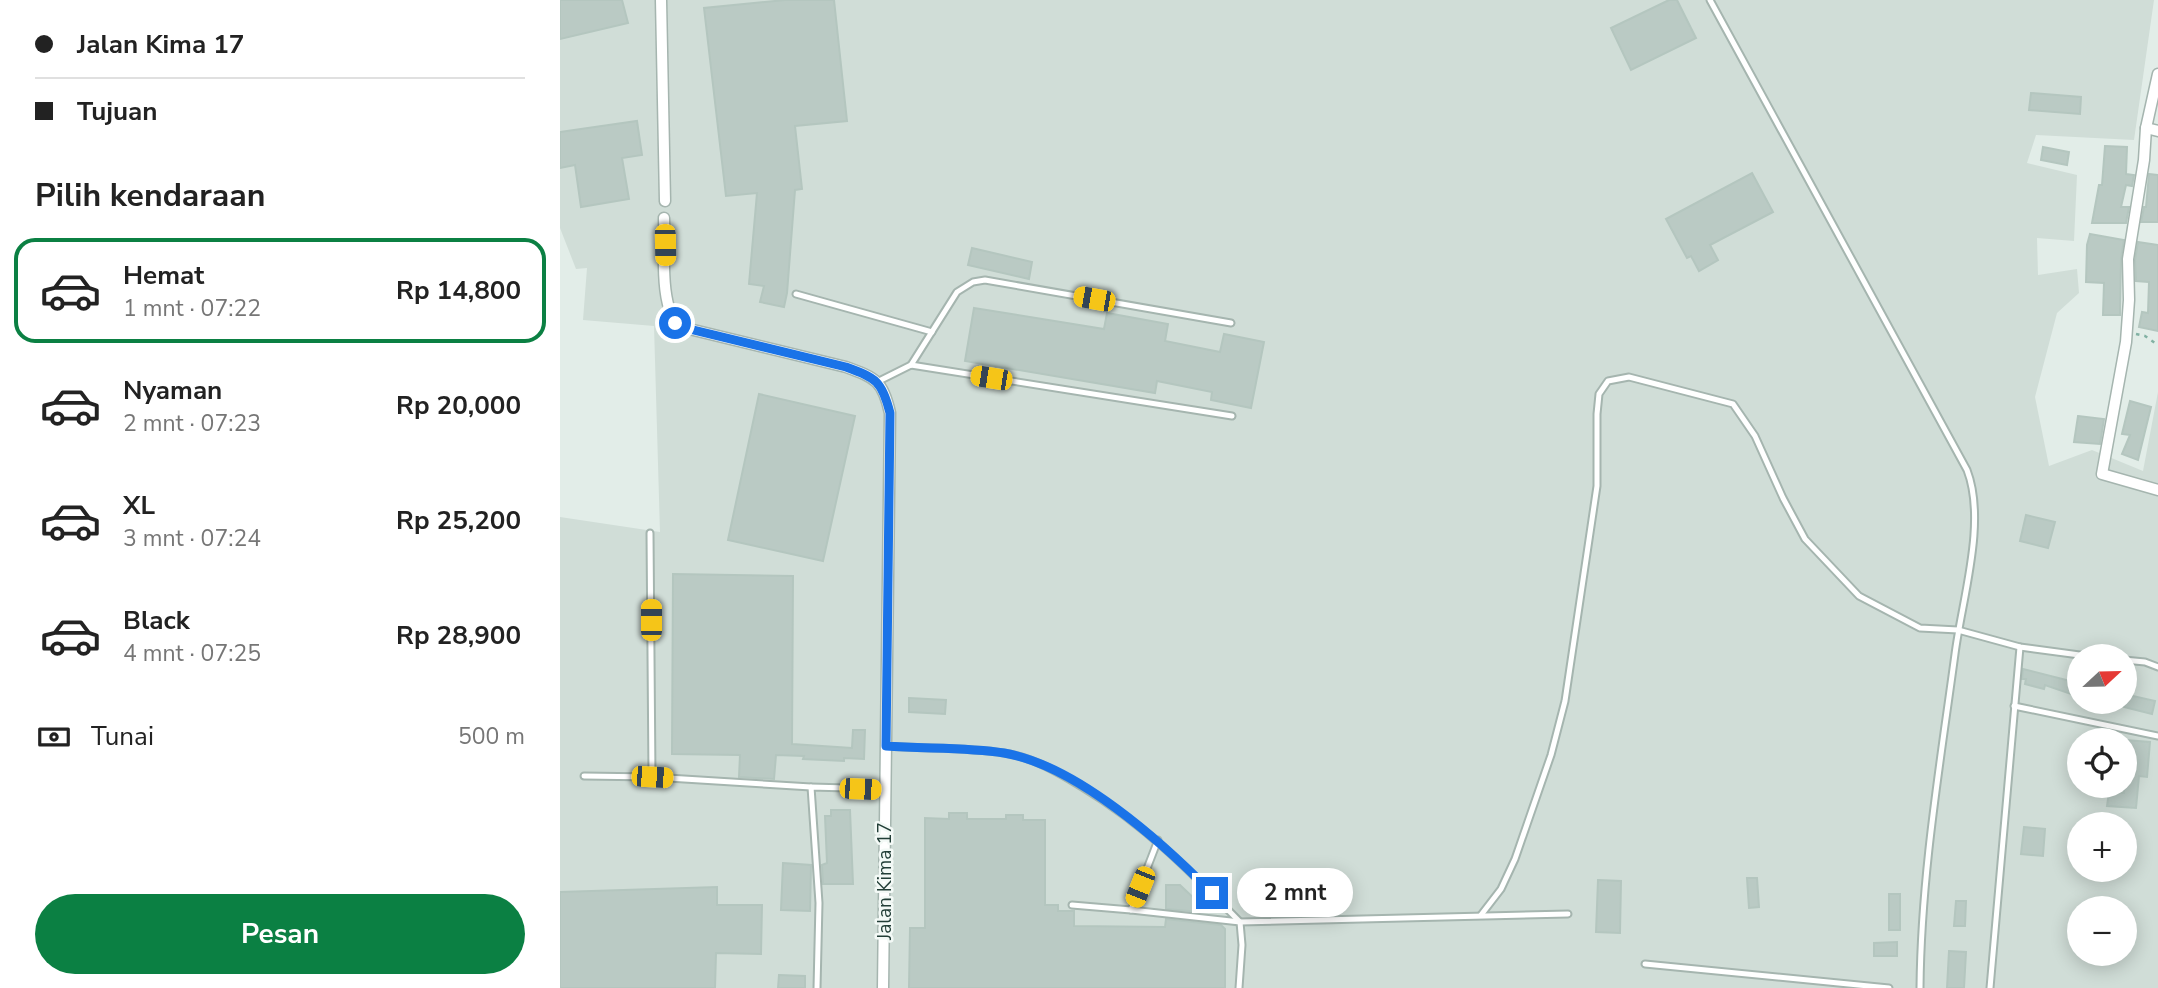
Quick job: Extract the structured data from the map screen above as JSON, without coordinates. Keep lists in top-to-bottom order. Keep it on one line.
{"streets":{"street":["Jalan Kima 17"]},"north":"right","page":{"banner":["Jalan Kima 17","Tujuan"],"heading":"Pilih kendaraan","list":[{"name":"Hemat","note":"1 mnt · 07:22","value":"Rp 14,800"},{"name":"Nyaman","note":"2 mnt · 07:23","value":"Rp 20,000"},{"name":"XL","note":"3 mnt · 07:24","value":"Rp 25,200"},{"name":"Black","note":"4 mnt · 07:25","value":"Rp 28,900"}],"map_buttons":["+","−"],"pay":["Tunai","500 m"],"bubble":"2 mnt","buttons":"Pesan"}}
